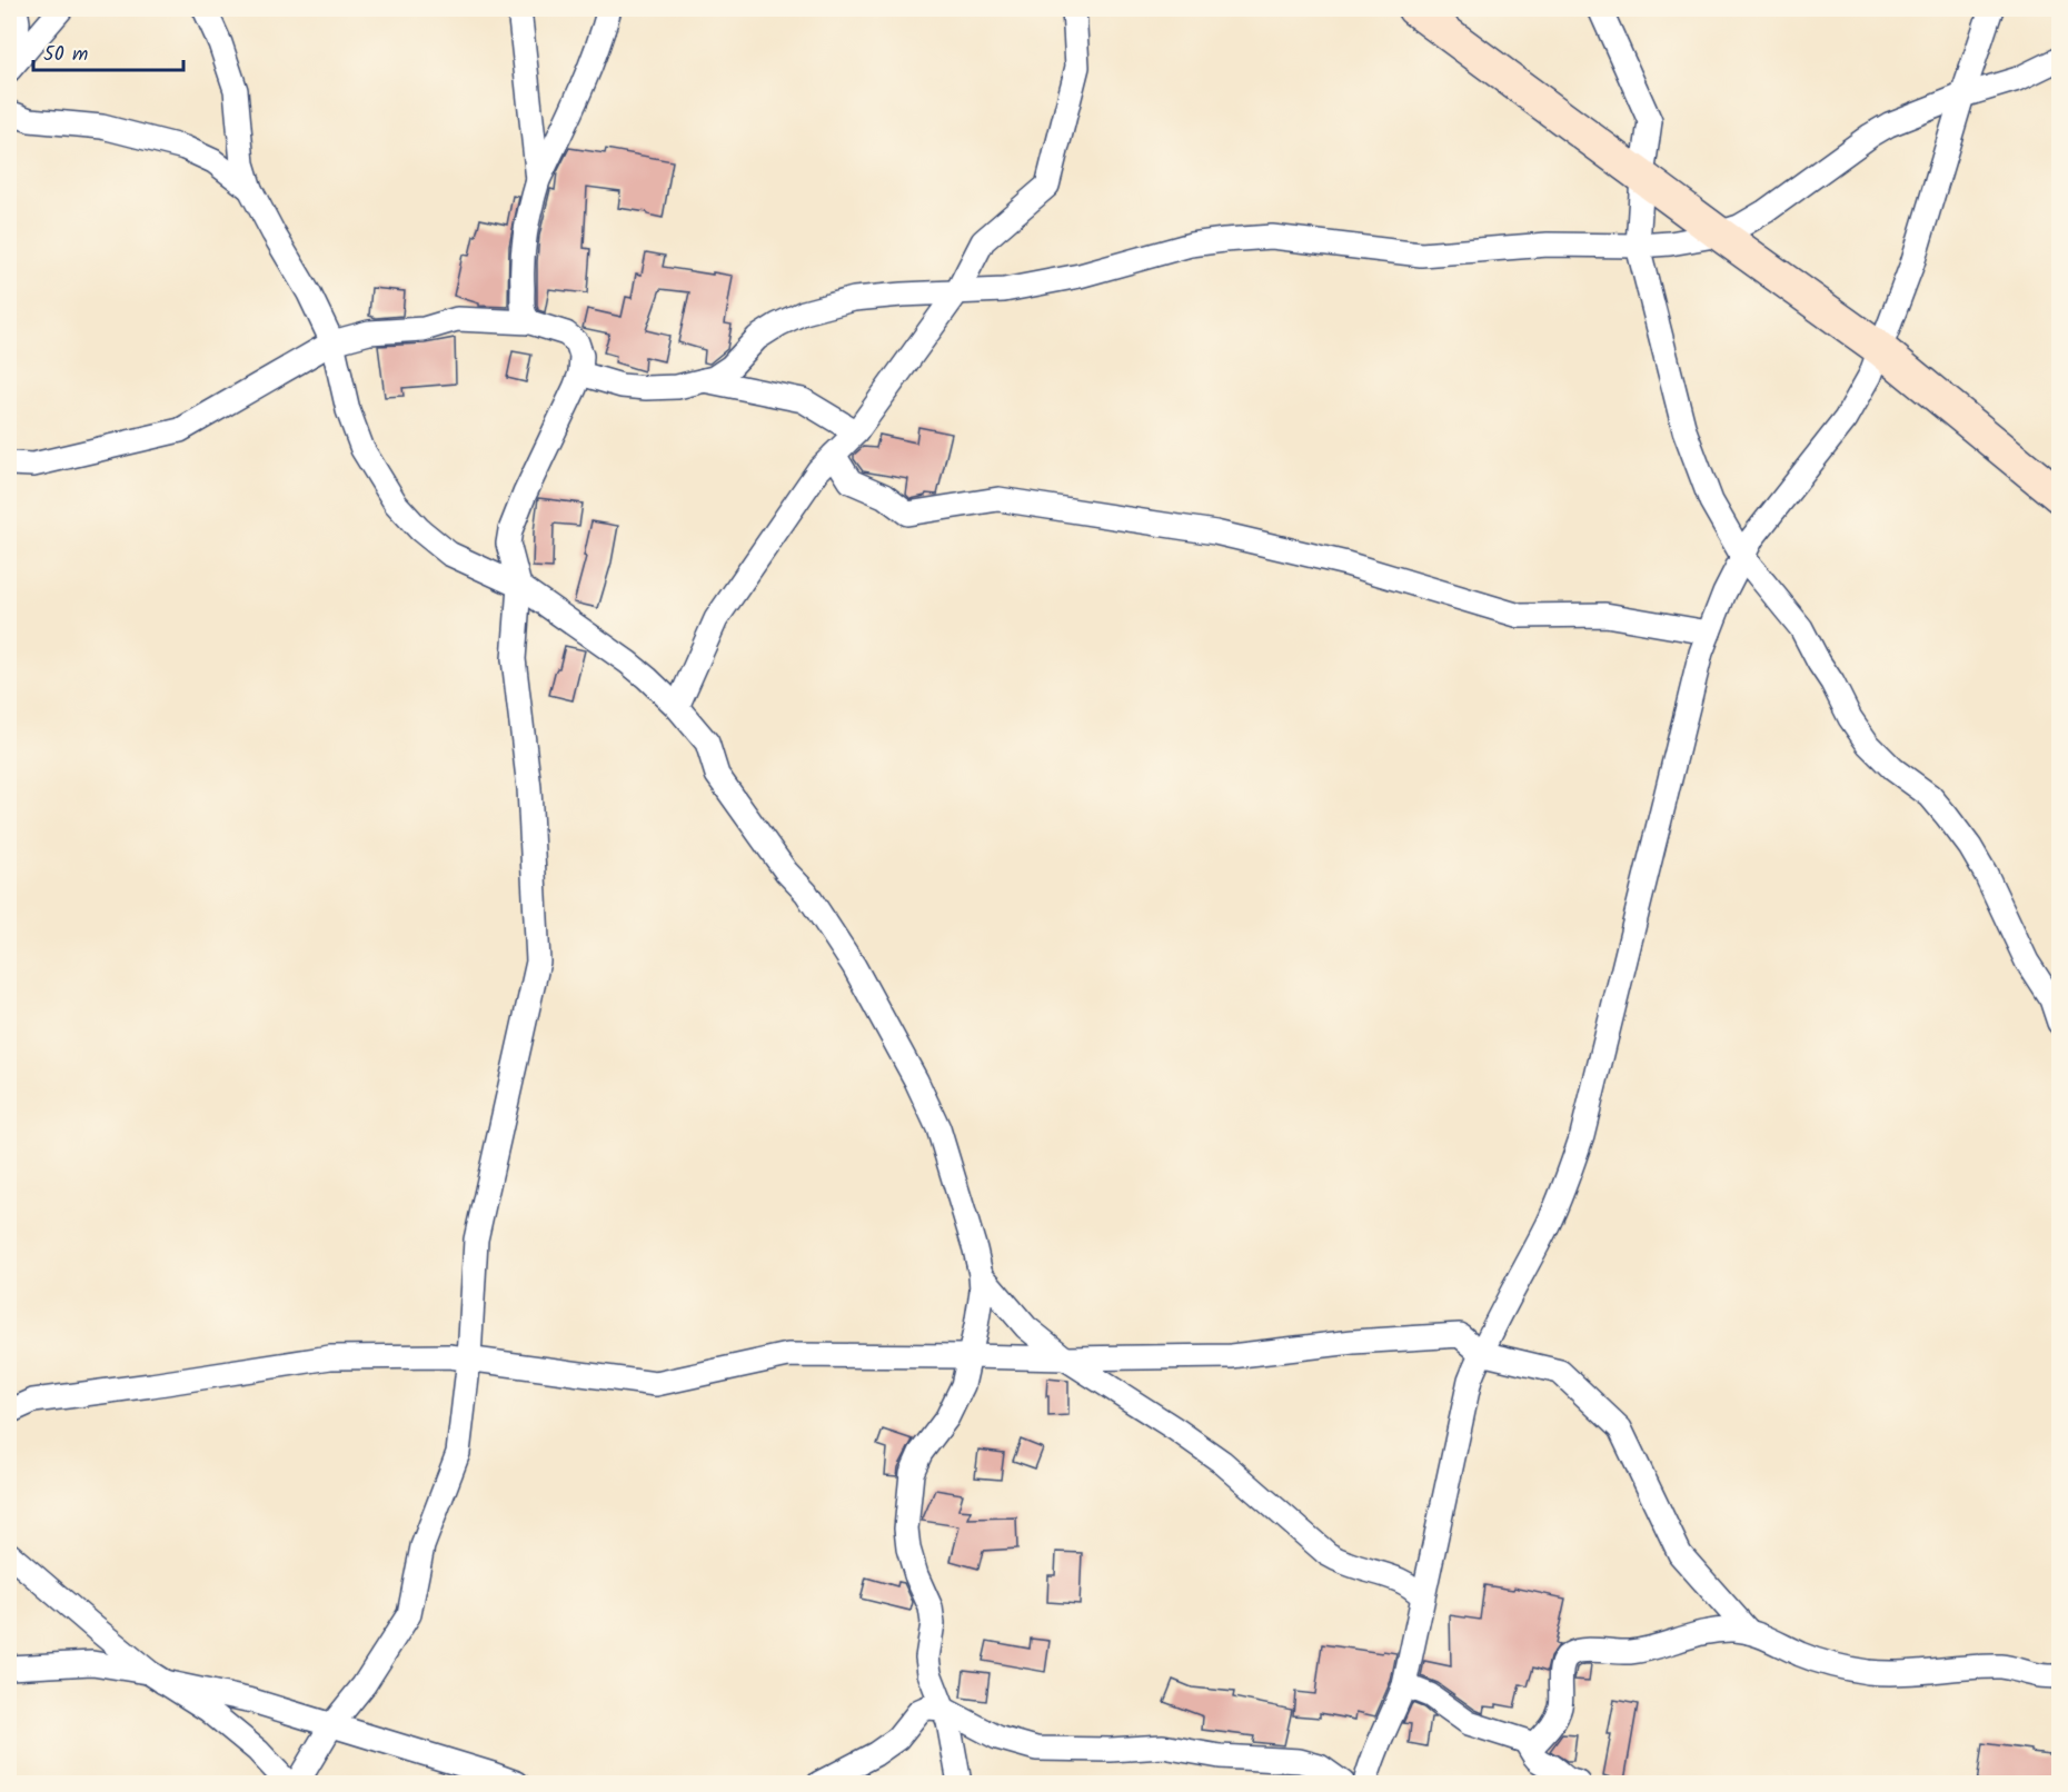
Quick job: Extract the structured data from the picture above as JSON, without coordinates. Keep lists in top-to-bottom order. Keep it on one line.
{"scale_bar":"50 m"}
